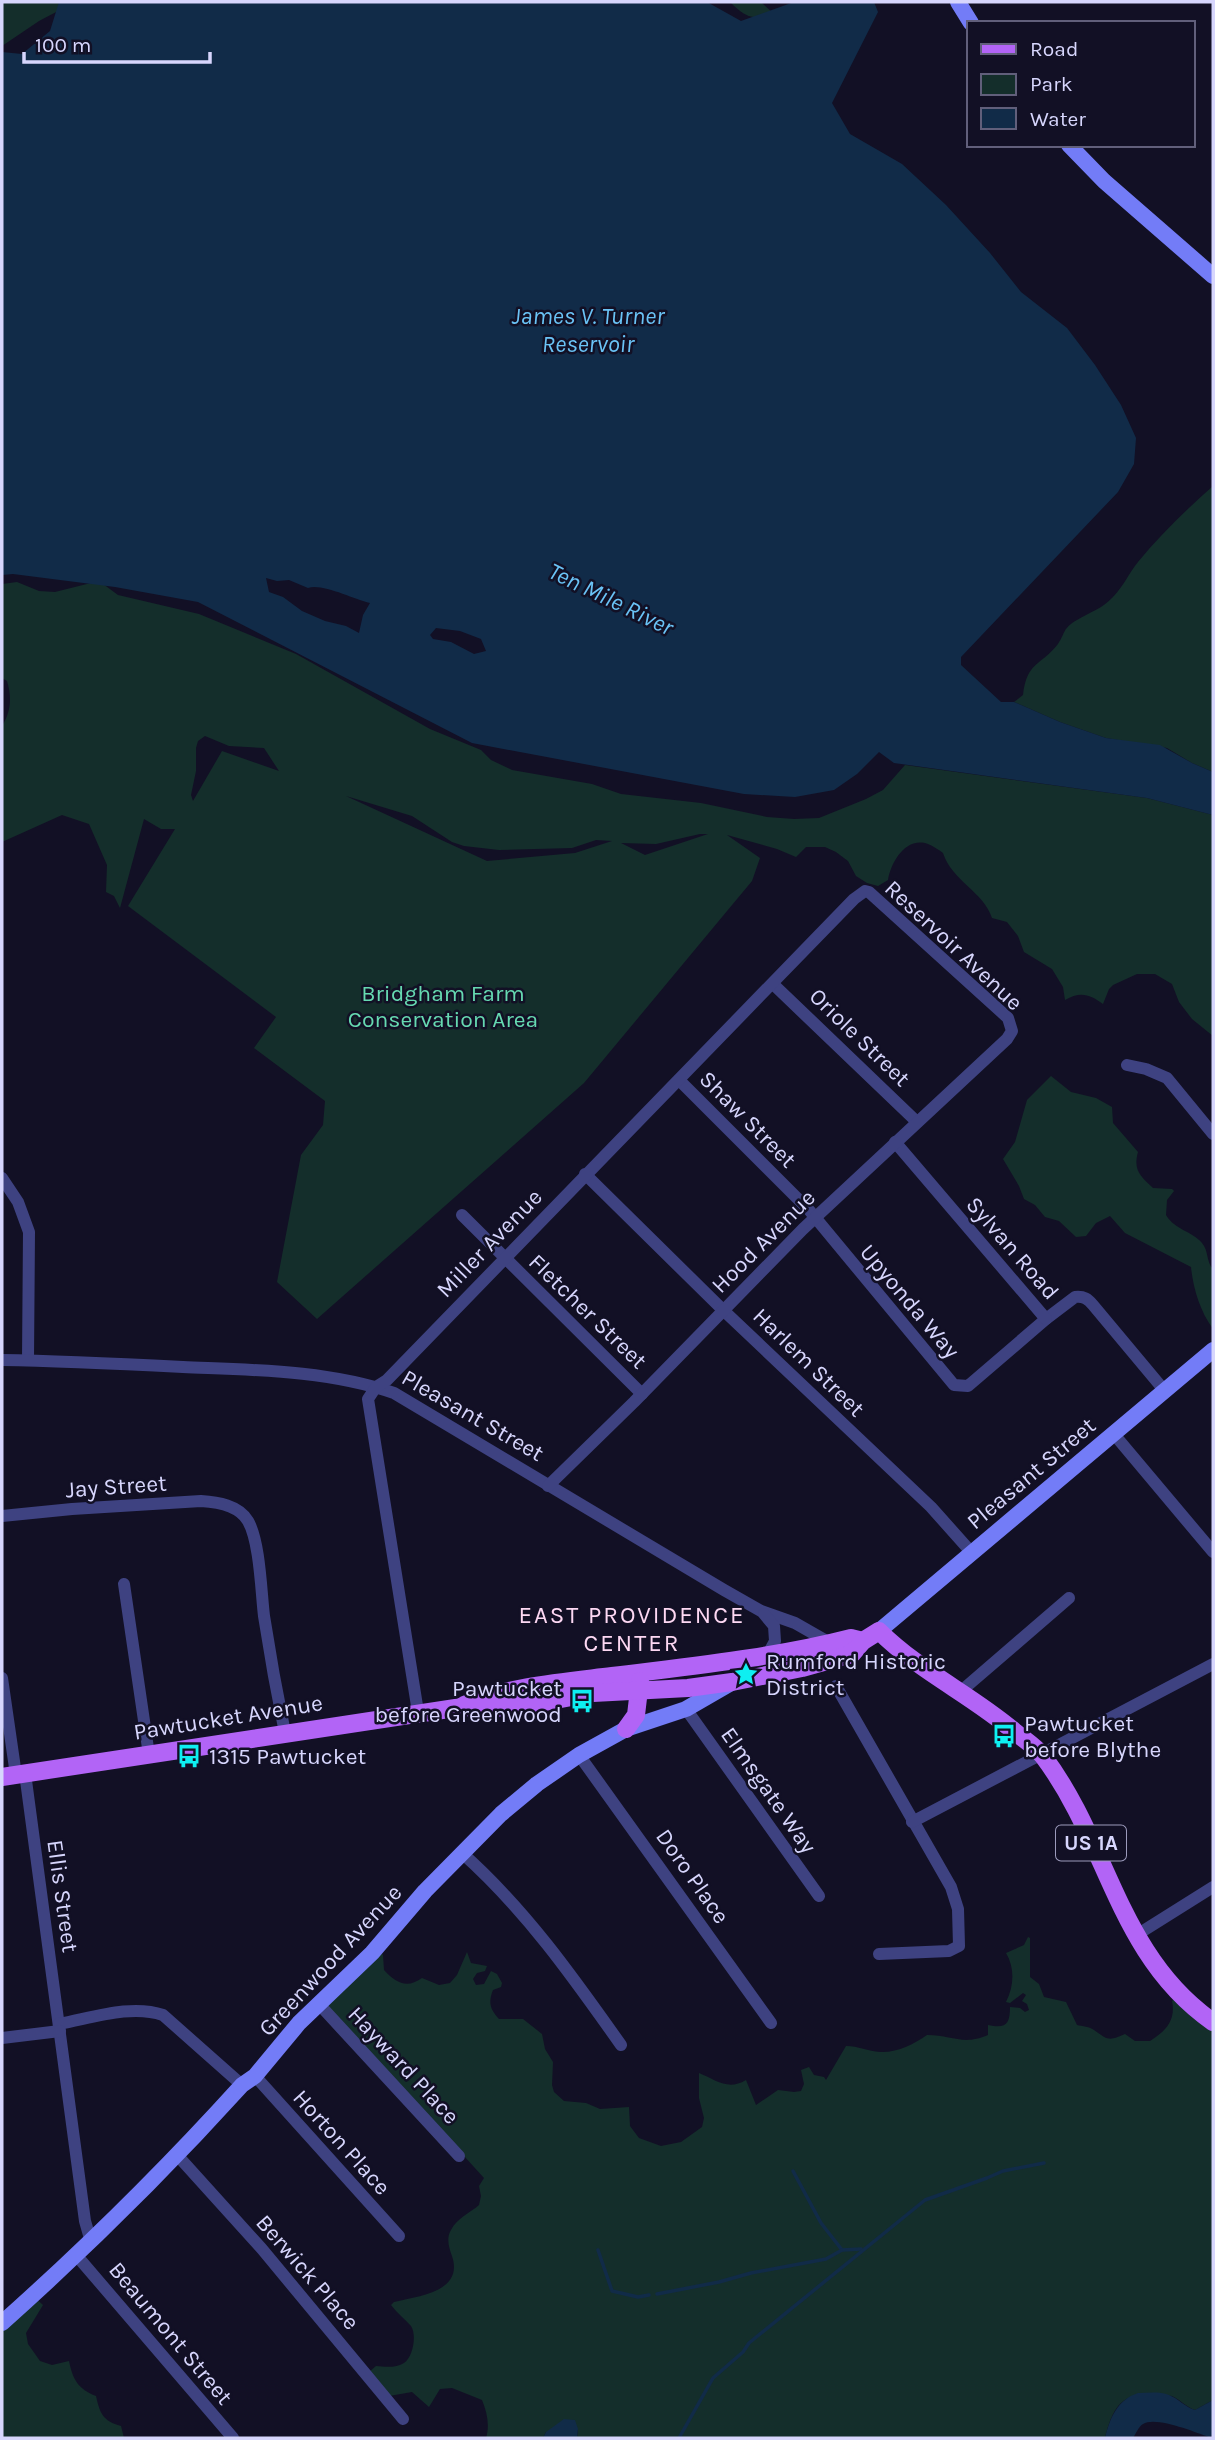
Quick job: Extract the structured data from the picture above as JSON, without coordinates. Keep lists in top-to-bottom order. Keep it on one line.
{"streets":{"main road":["Pawtucket Avenue","US 1A"],"street":["Reservoir Avenue","Oriole Street","Shaw Street","Hood Avenue","Miller Avenue","Sylvan Road","Upyonda Way","Fletcher Street","Harlem Street","Pleasant Street","Jay Street","Elmsgate Way","Doro Place","Ellis Street","Greenwood Avenue","Hayward Place","Horton Place","Berwick Place","Beaumont Street"]},"crossings":[["Reservoir Avenue","Hood Avenue"],["Reservoir Avenue","Miller Avenue"],["Oriole Street","Hood Avenue"],["Oriole Street","Miller Avenue"],["Shaw Street","Hood Avenue"],["Shaw Street","Miller Avenue"],["Shaw Street","Upyonda Way"],["Hood Avenue","Sylvan Road"],["Hood Avenue","Upyonda Way"],["Hood Avenue","Fletcher Street"],["Hood Avenue","Harlem Street"],["Hood Avenue","Pleasant Street"],["Miller Avenue","Fletcher Street"],["Miller Avenue","Harlem Street"],["Miller Avenue","Pleasant Street"],["Sylvan Road","Upyonda Way"],["Sylvan Road","Pleasant Street"],["Harlem Street","Pleasant Street"],["Pleasant Street","Pawtucket Avenue"],["Pleasant Street","US 1A"],["Jay Street","Pawtucket Avenue"],["Pawtucket Avenue","US 1A"],["Pawtucket Avenue","Ellis Street"],["Pawtucket Avenue","Greenwood Avenue"],["Elmsgate Way","Greenwood Avenue"],["Doro Place","Greenwood Avenue"],["Ellis Street","Greenwood Avenue"],["Ellis Street","Horton Place"],["Greenwood Avenue","Hayward Place"],["Greenwood Avenue","Horton Place"],["Greenwood Avenue","Berwick Place"],["Greenwood Avenue","Beaumont Street"]],"districts":["EAST PROVIDENCE CENTER"],"water":["James V. Turner Reservoir","Ten Mile River"],"parks":["Bridgham Farm Conservation Area"],"places":{"place":["Rumford Historic District"],"bus stop":["Pawtucket before Greenwood","Pawtucket before Blythe","1315 Pawtucket"]},"legend":["Road","Park","Water"],"scale_bar":"100 m"}
